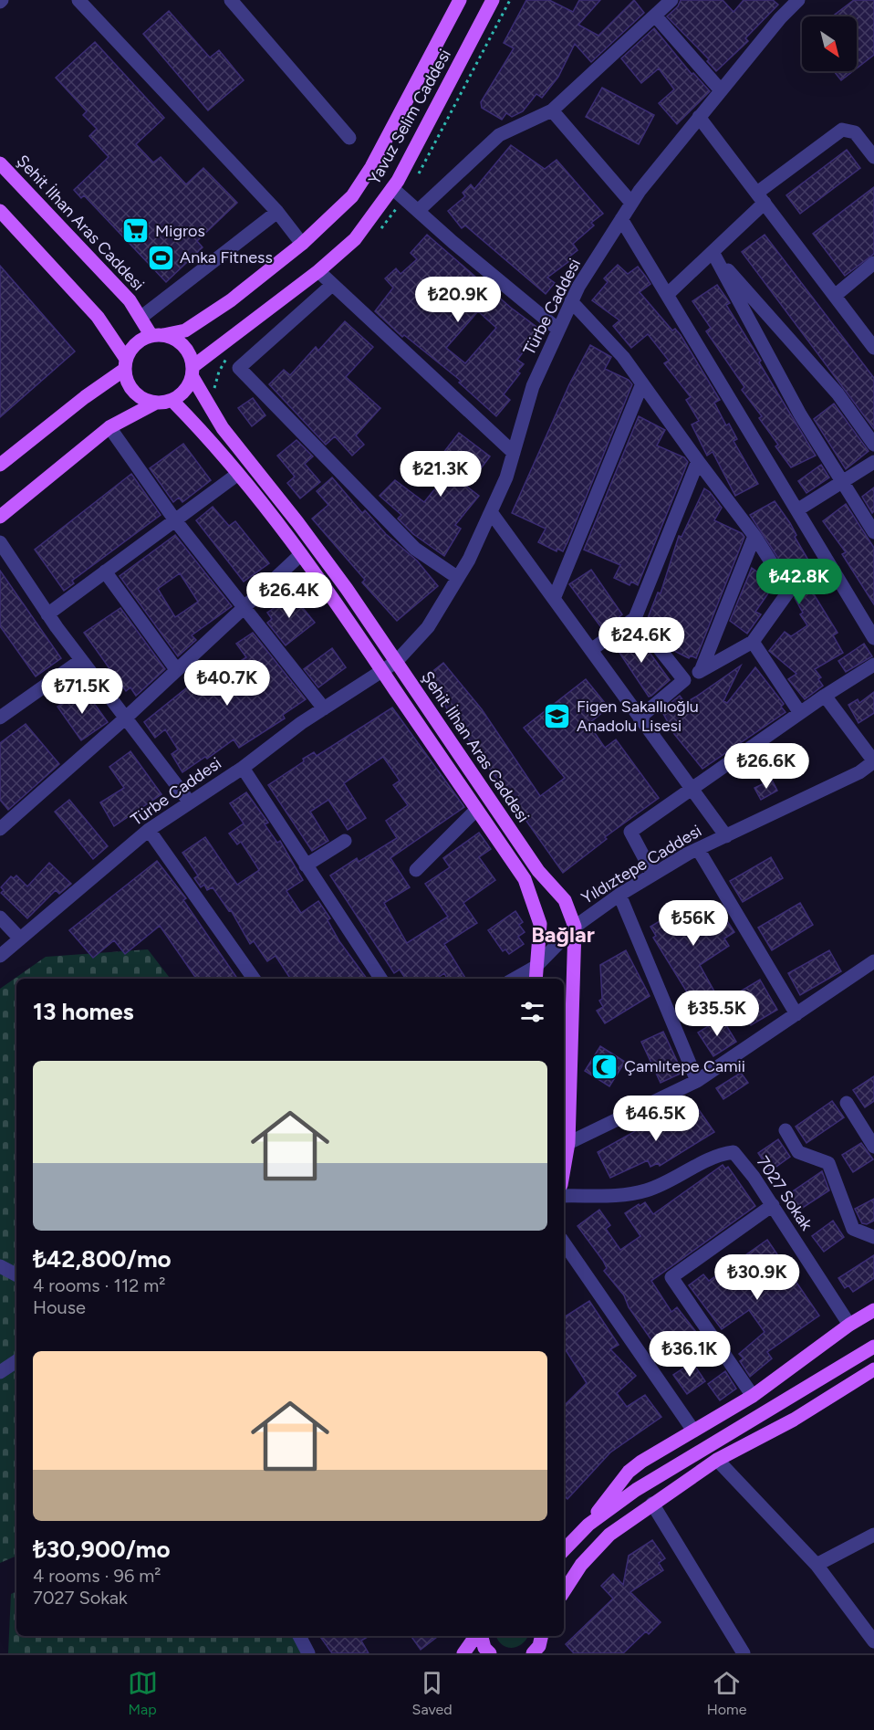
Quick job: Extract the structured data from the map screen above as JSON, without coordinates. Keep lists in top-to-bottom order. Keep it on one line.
{"streets":{"main road":["Yavuz Selim Caddesi","Şehit İlhan Aras Caddesi"],"street":["Türbe Caddesi","Yıldıztepe Caddesi","7027 Sokak"]},"crossings":[["Yavuz Selim Caddesi","Şehit İlhan Aras Caddesi"],["Şehit İlhan Aras Caddesi","Türbe Caddesi"],["Şehit İlhan Aras Caddesi","Yıldıztepe Caddesi"]],"districts":["Bağlar"],"places":{"supermarket":["Migros"],"sports":["Anka Fitness"],"school or university":["Figen Sakallıoğlu Anadolu Lisesi"],"mosque":["Çamlıtepe Camii"]},"north":"bottom right","page":{"price":["₺20.9K","₺21.3K","₺42.8K","₺26.4K","₺24.6K","₺40.7K","₺71.5K","₺26.6K","₺56K","₺35.5K","₺46.5K","₺30.9K","₺36.1K"],"heading":"13 homes","list":[{"name":"₺42,800/mo","note":"4 rooms · 112 m² · House"},{"name":"₺30,900/mo","note":"4 rooms · 96 m² · 7027 Sokak"}],"tabs":["Map","Saved","Home"]}}
